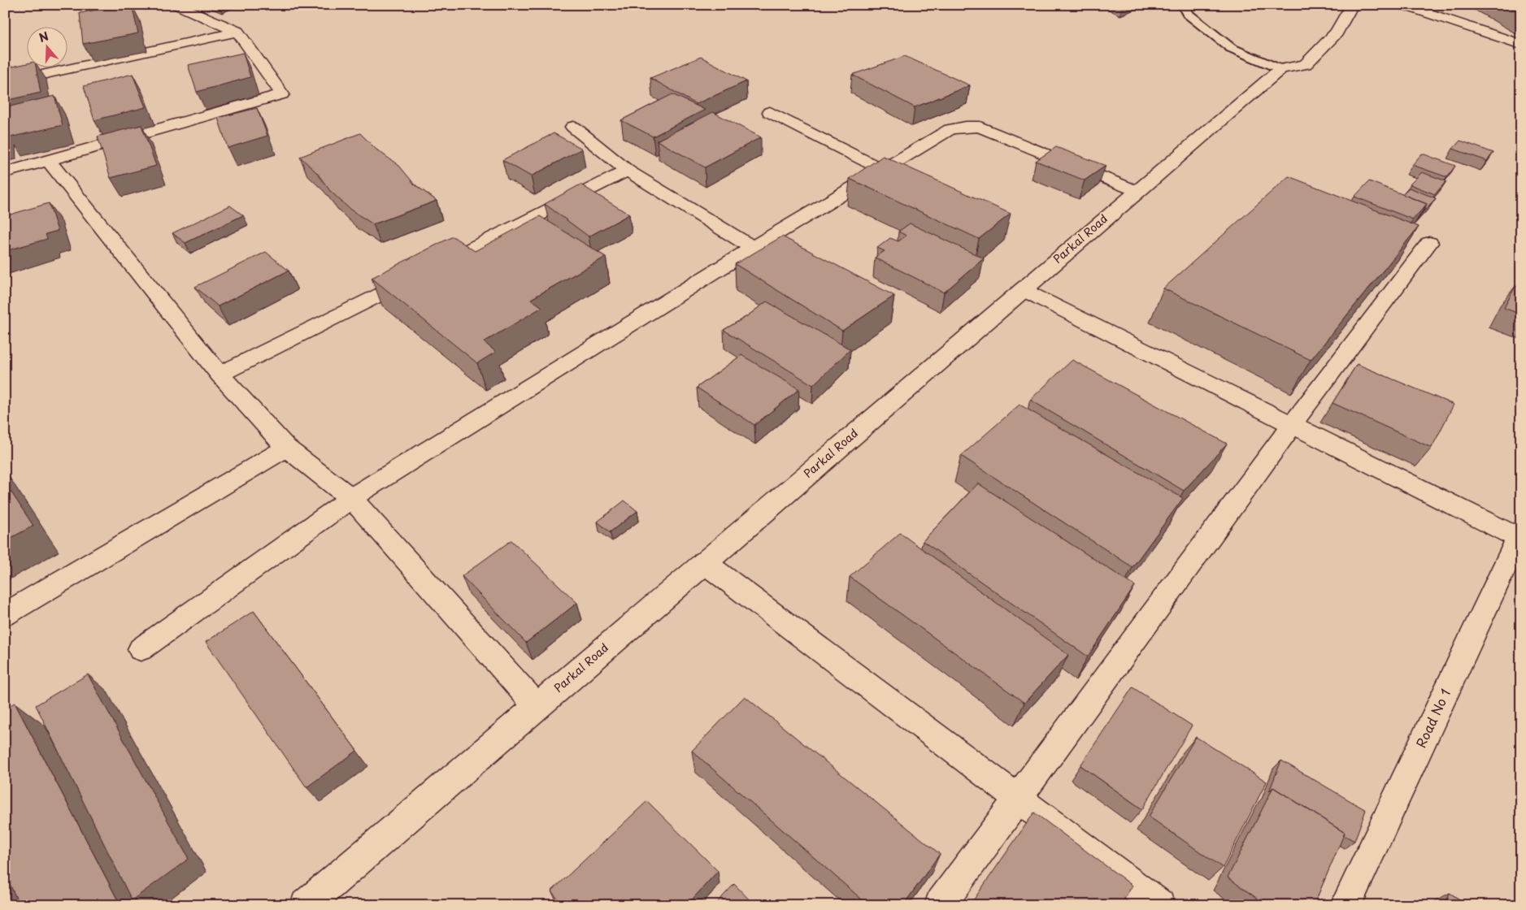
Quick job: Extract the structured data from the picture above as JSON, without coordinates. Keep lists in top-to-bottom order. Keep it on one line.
{"streets":{"street":["Parkal Road","Road No 1"]},"north":"top"}
